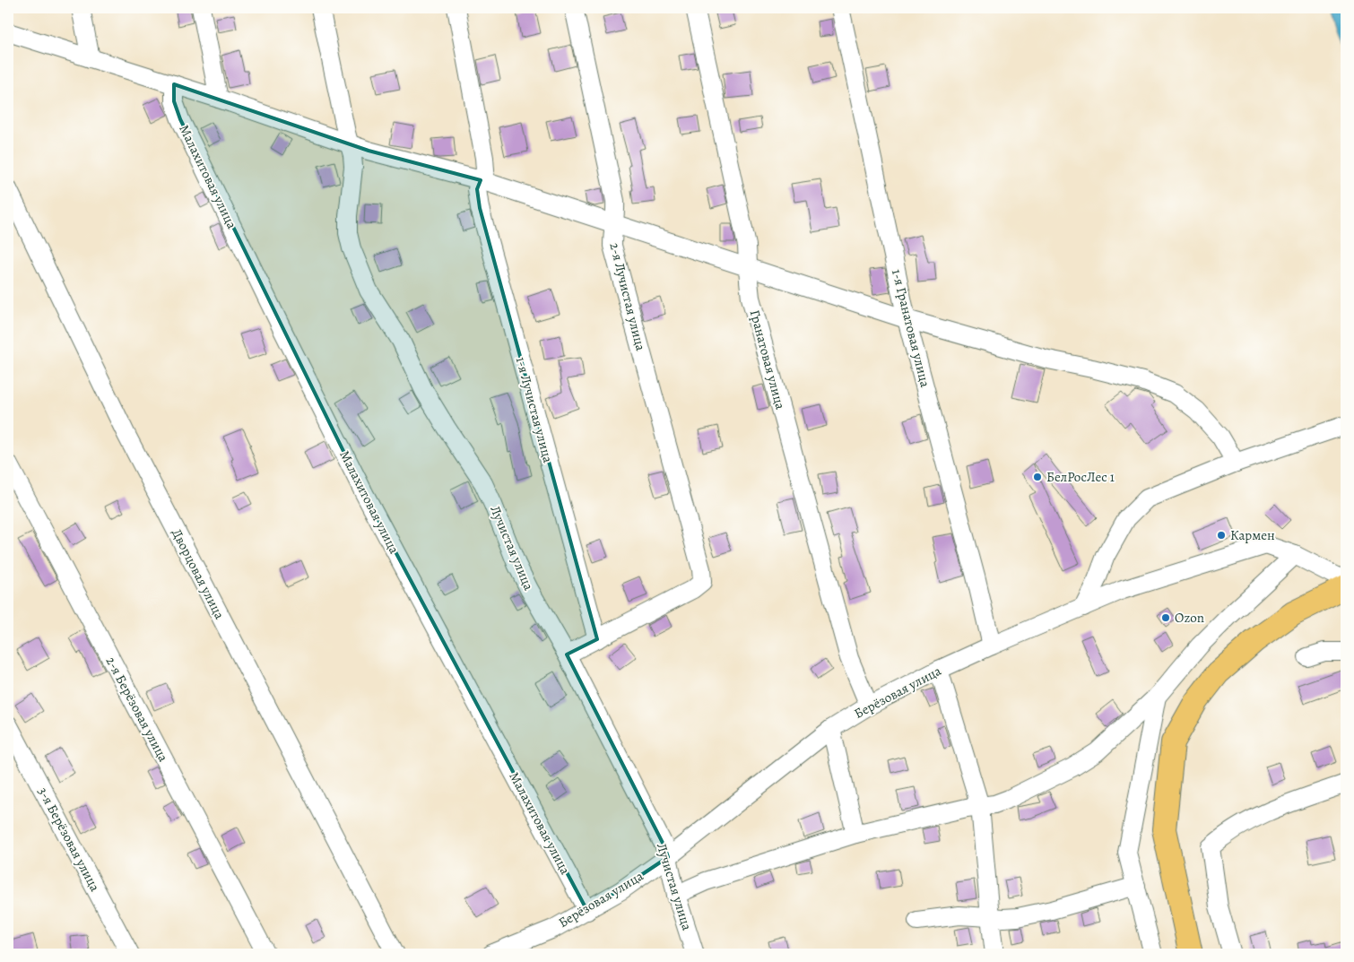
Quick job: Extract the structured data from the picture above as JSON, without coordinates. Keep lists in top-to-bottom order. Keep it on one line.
{"streets":{"street":["Малахитовая улица","2-я Лучистая улица","1-я Гранатовая улица","Гранатовая улица","1-я Лучистая улица","Лучистая улица","Дворцовая улица","Берёзовая улица","2-я Берёзовая улица","3-я Берёзовая улица"]},"crossings":[["Малахитовая улица","Берёзовая улица"],["2-я Лучистая улица","1-я Лучистая улица"],["1-я Гранатовая улица","Берёзовая улица"],["Гранатовая улица","Берёзовая улица"],["Лучистая улица","Берёзовая улица"]],"places":["БелРосЛес 1","Кармен","Ozon"]}
